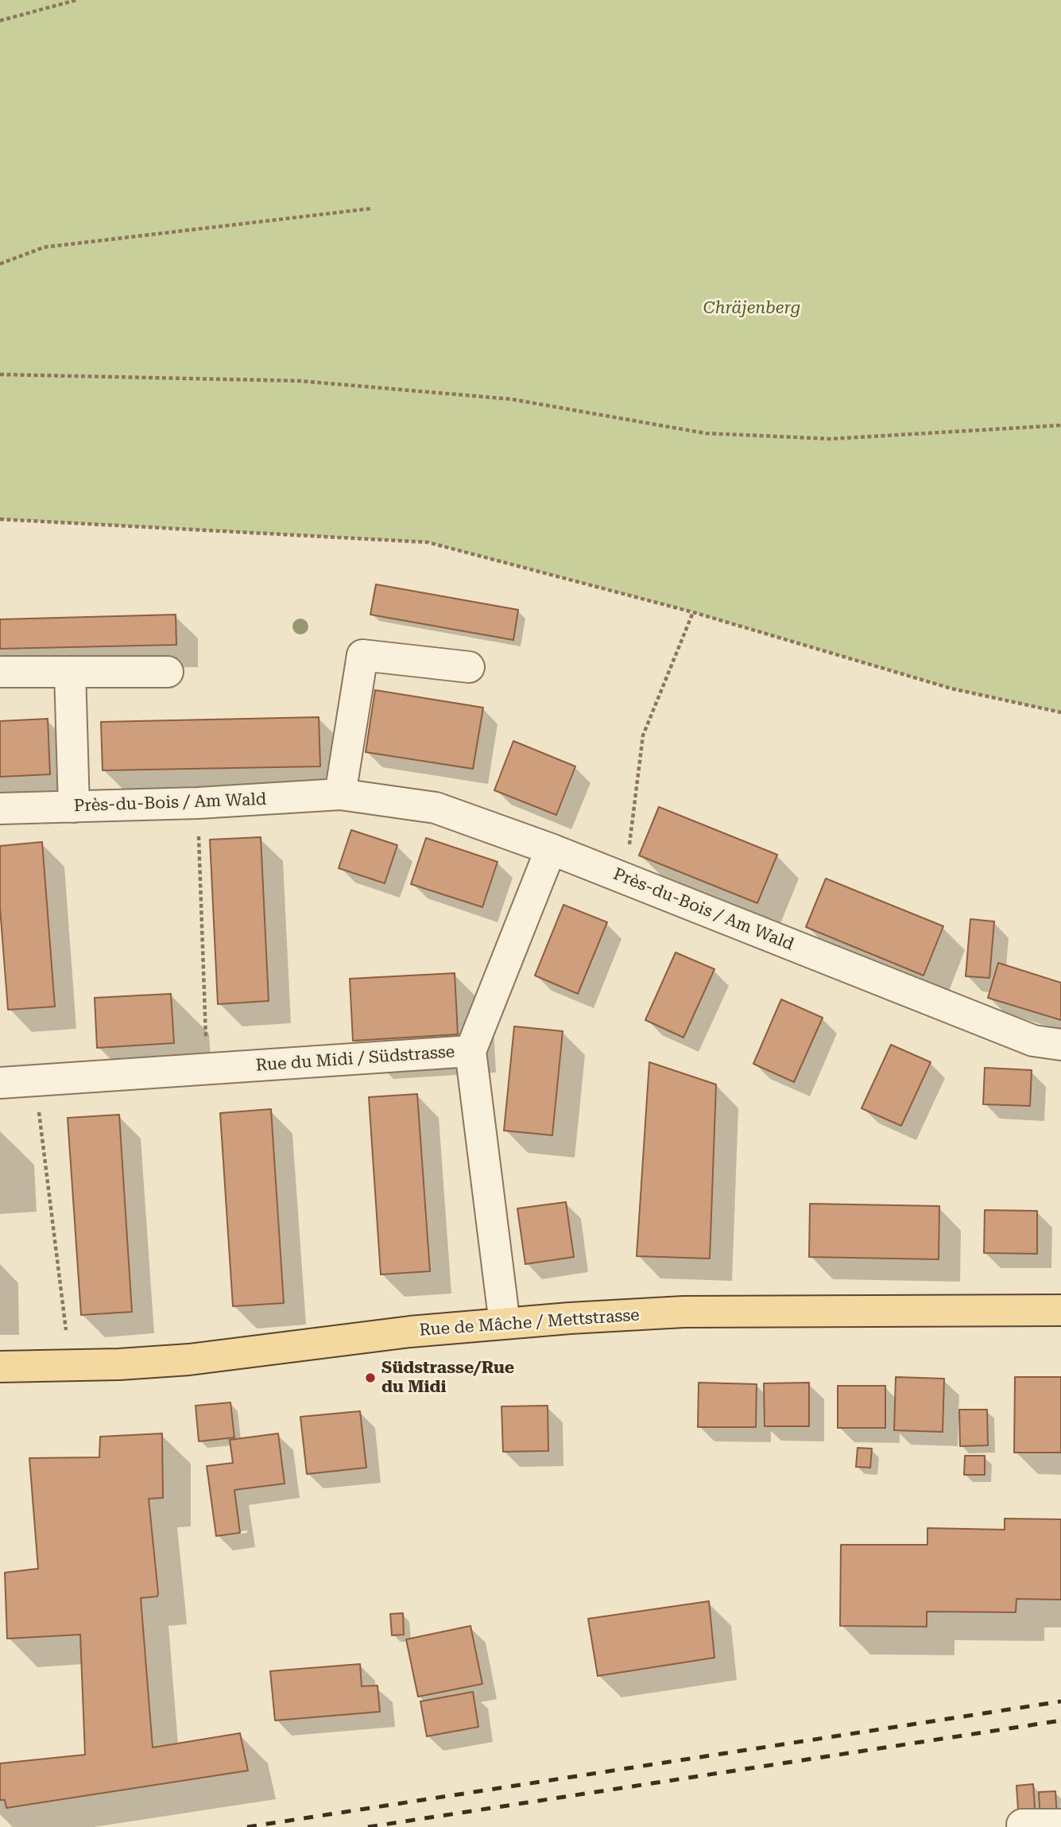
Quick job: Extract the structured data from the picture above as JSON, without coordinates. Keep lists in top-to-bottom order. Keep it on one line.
{"streets":{"main road":["Rue de Mâche / Mettstrasse"],"street":["Près-du-Bois / Am Wald","Rue du Midi / Südstrasse"]},"crossings":[["Rue du Midi / Südstrasse","Rue de Mâche / Mettstrasse"]],"parks":["Chräjenberg"],"places":["Südstrasse/Rue du Midi"]}
